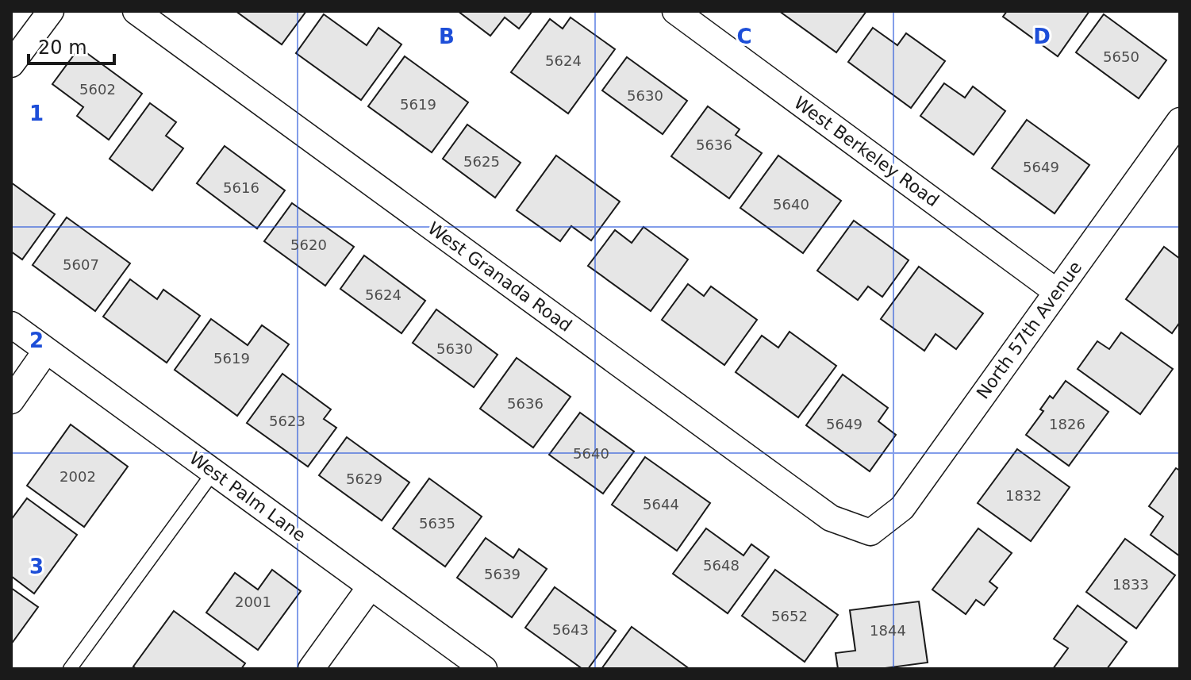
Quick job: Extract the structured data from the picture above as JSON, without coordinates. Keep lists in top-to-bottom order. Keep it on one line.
{"streets":{"street":["West Berkeley Road","West Granada Road","North 57th Avenue","West Palm Lane"]},"crossings":[["West Berkeley Road","North 57th Avenue"],["West Granada Road","North 57th Avenue"]],"house_numbers":["5650","5624","5602","5630","5619","5636","5625","5649","5616","5640","5620","5607","5624","5630","5619","5636","5623","5649","1826","5640","2002","5629","1832","5644","5635","5648","5639","1833","2001","5652","5643","1844"],"scale_bar":"20 m","grid":{"columns":["B","C","D"],"rows":["1","2","3"]}}
